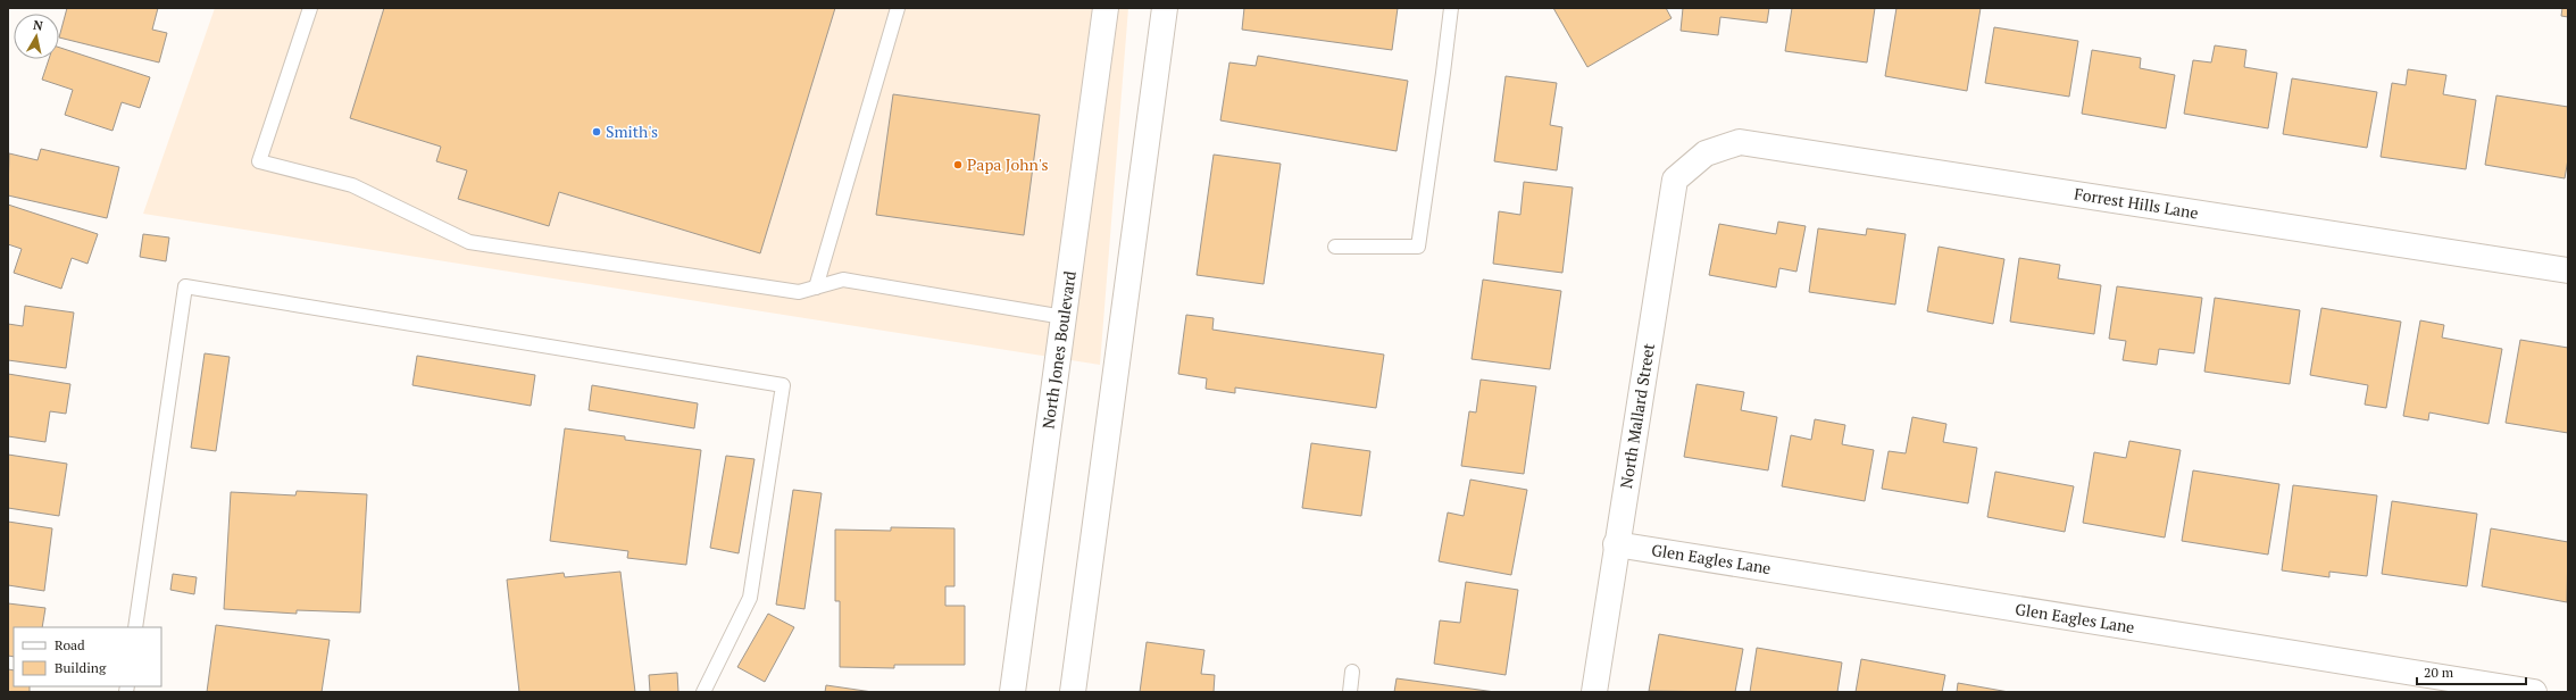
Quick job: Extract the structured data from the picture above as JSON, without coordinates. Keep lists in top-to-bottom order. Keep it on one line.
{"streets":{"street":["Forrest Hills Lane","North Jones Boulevard","North Mallard Street","Glen Eagles Lane"]},"crossings":[["Forrest Hills Lane","North Mallard Street"],["North Mallard Street","Glen Eagles Lane"]],"places":["Smith's","Papa John's"],"legend":["Road","Building"],"scale_bar":"20 m","north":"top"}
